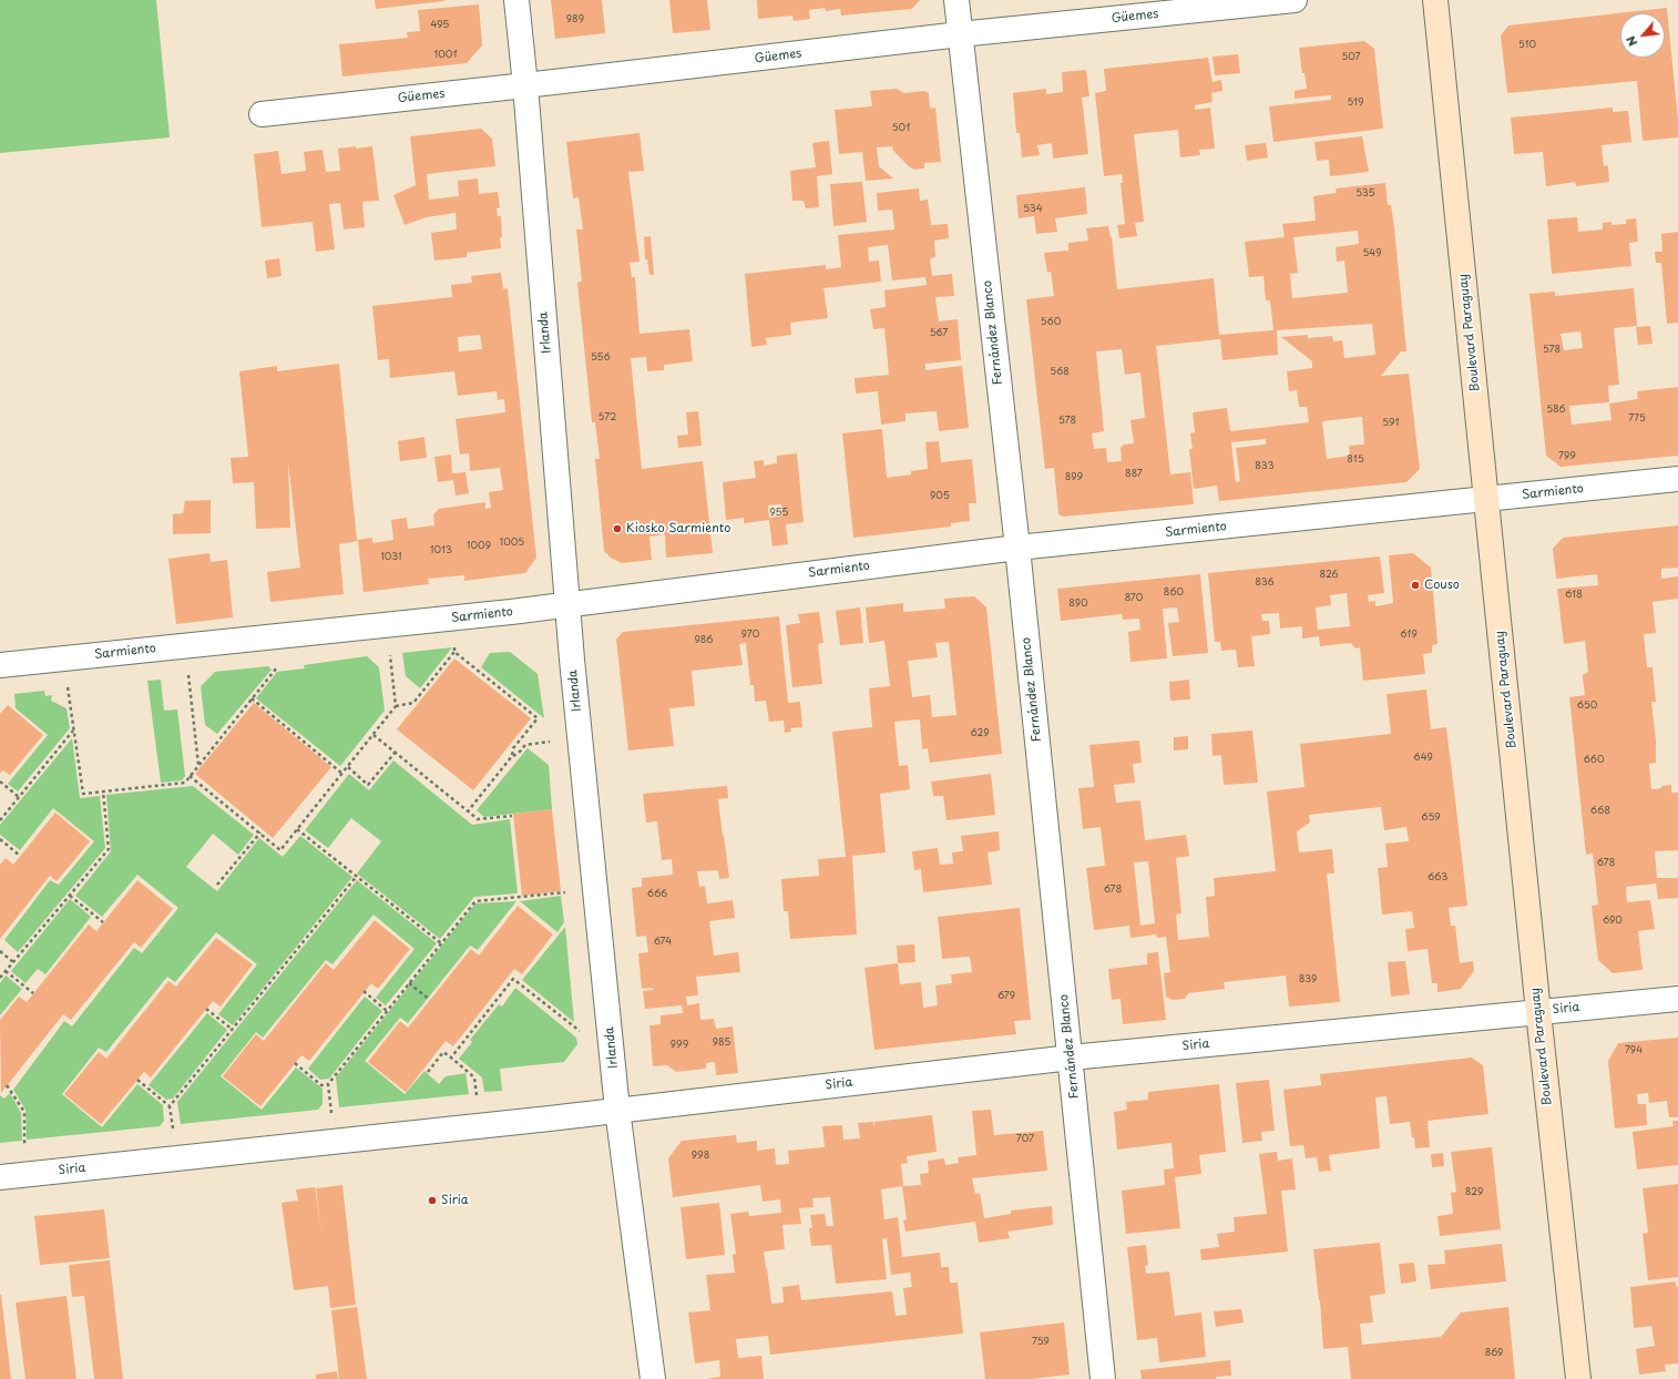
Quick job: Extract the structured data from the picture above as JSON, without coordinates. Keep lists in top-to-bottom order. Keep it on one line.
{"streets":{"main road":["Boulevard Paraguay"],"street":["Güemes","Irlanda","Fernández Blanco","Sarmiento","Siria"]},"crossings":[["Güemes","Irlanda"],["Güemes","Fernández Blanco"],["Irlanda","Sarmiento"],["Irlanda","Siria"],["Fernández Blanco","Sarmiento"],["Fernández Blanco","Siria"],["Boulevard Paraguay","Sarmiento"],["Boulevard Paraguay","Siria"]],"places":["Kiosko Sarmiento","Couso","Siria"],"house_numbers":["989","495","510","1001","507","519","501","535","534","549","560","567","578","556","568","586","572","775","578","591","799","815","833","887","899","905","955","1005","1009","1013","1031","826","836","860","618","870","890","970","619","986","650","629","649","660","668","659","678","663","678","666","690","674","839","679","985","999","794","707","998","829","759","869"],"north":"bottom left"}
